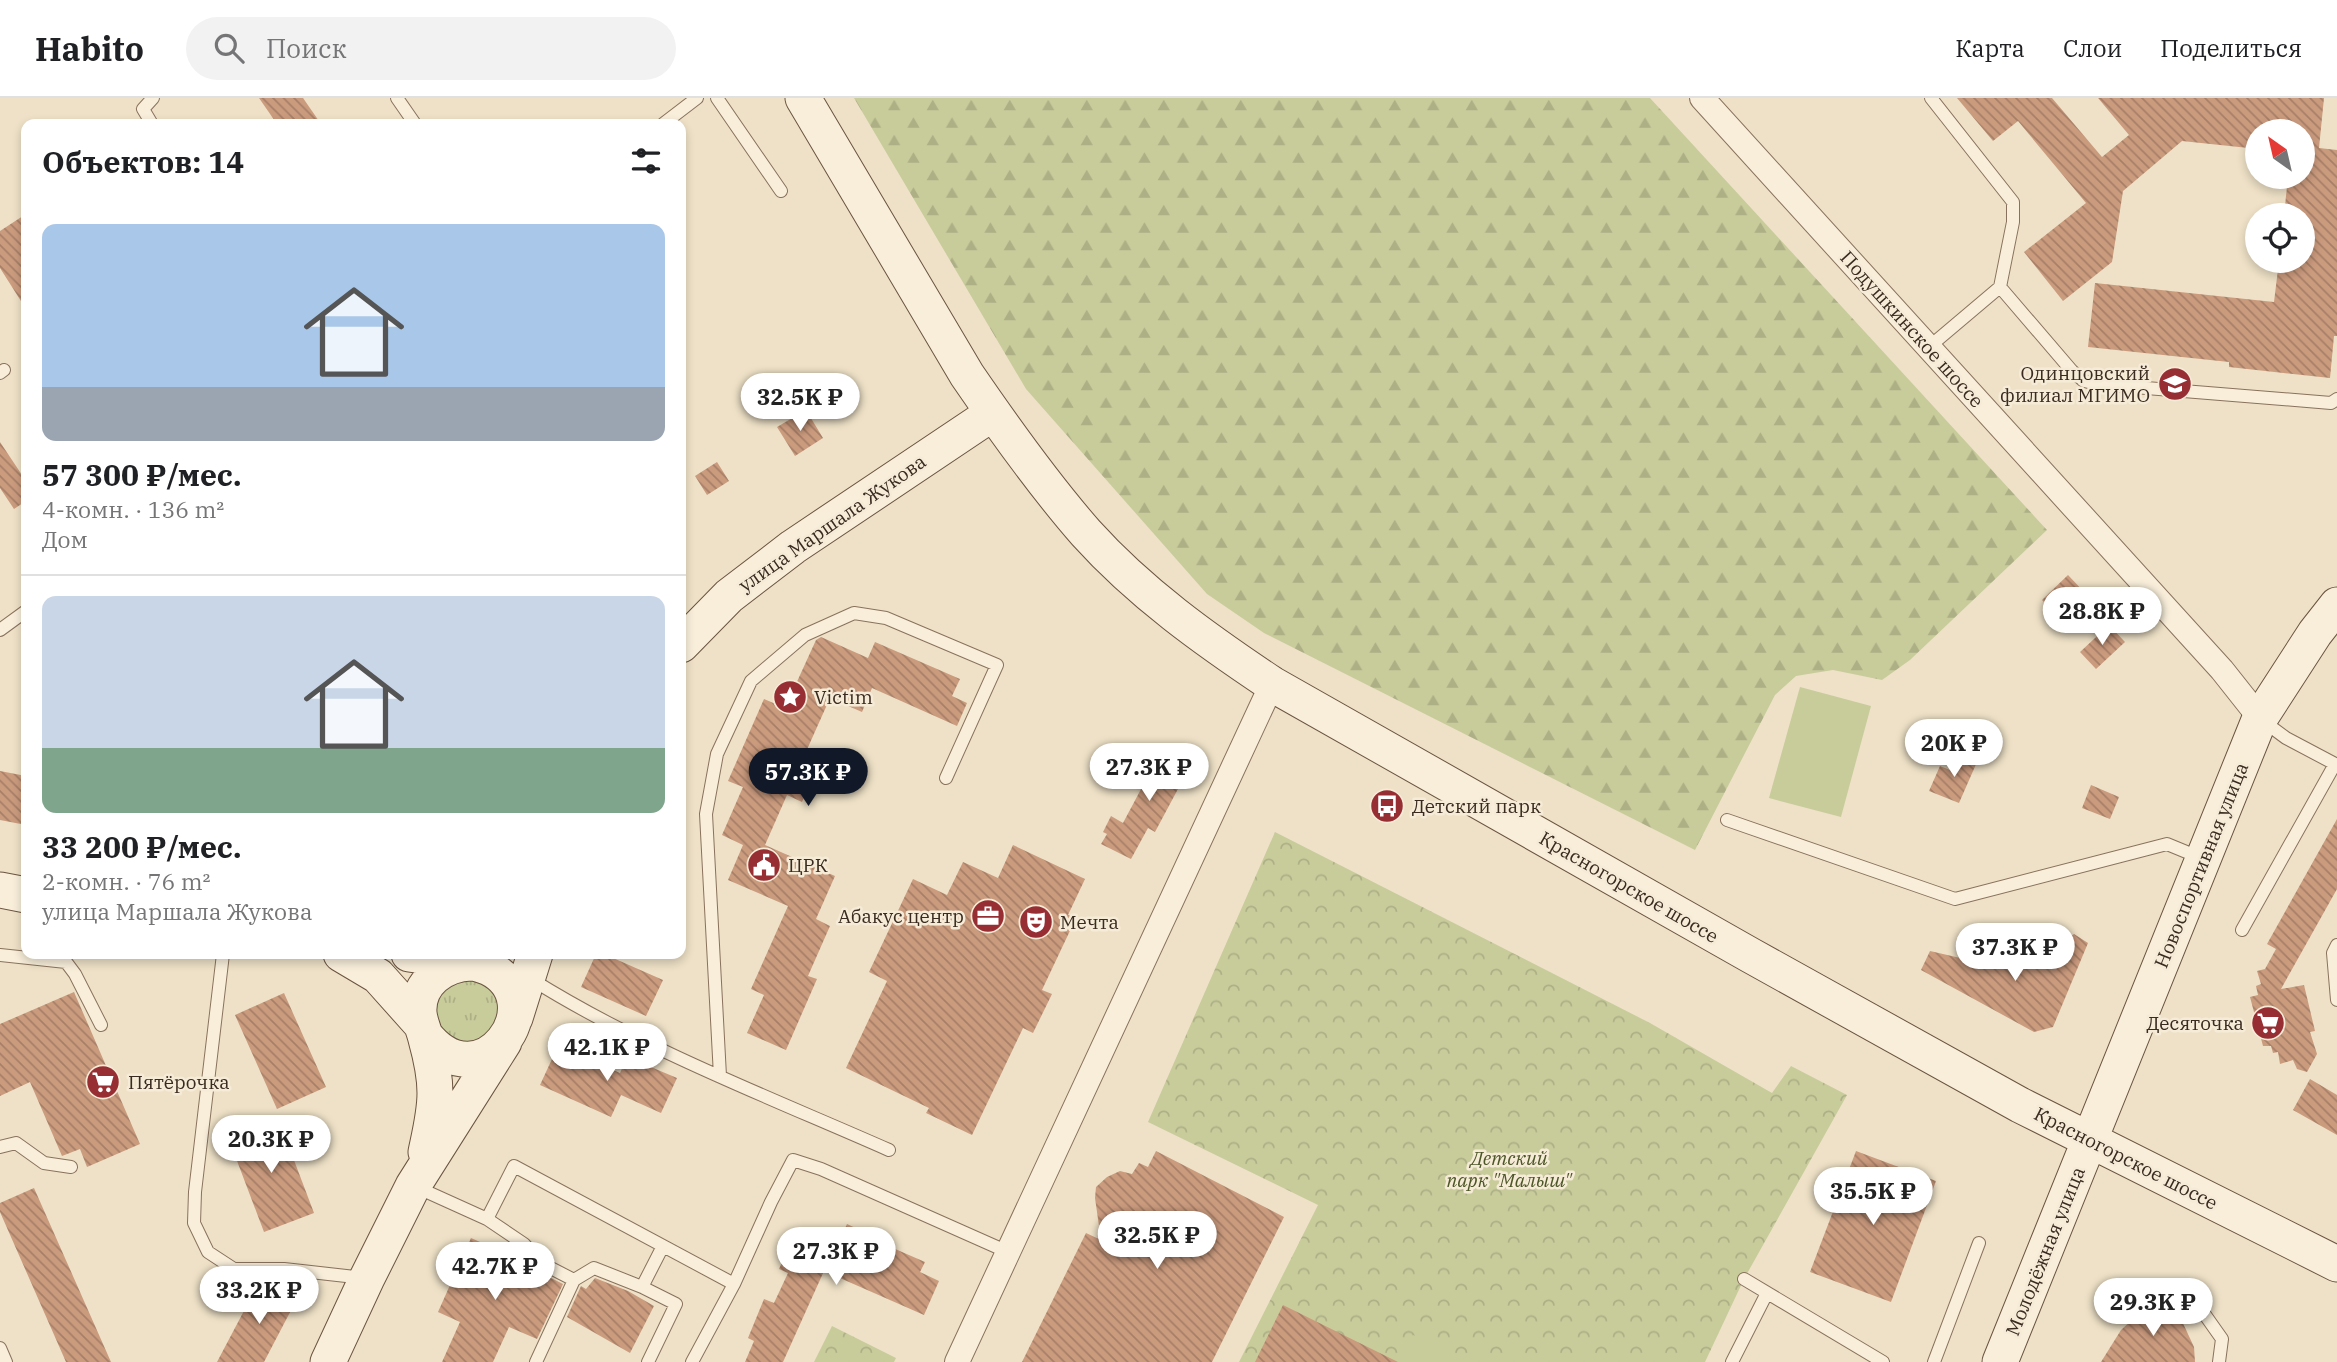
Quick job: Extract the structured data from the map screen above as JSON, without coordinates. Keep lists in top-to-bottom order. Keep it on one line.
{"streets":{"main road":["улица Маршала Жукова","Новоспортивная улица","Красногорское шоссе","Молодёжная улица"],"street":["Подушкинское шоссе"]},"crossings":[["Подушкинское шоссе","Новоспортивная улица"],["улица Маршала Жукова","Красногорское шоссе"],["Новоспортивная улица","Красногорское шоссе"],["Новоспортивная улица","Молодёжная улица"],["Красногорское шоссе","Молодёжная улица"]],"parks":["Детский парк \"Малыш\""],"places":{"school or university":["Одинцовский филиал МГИМО"],"place":["Victim"],"bus stop":["Детский парк"],"public building":["ЦРК"],"office":["Абакус центр"],"theatre":["Мечта"],"supermarket":["Десяточка","Пятёрочка"]},"north":"top left","page":{"header":"Habito","search":"Поиск","nav":["Карта","Слои","Поделиться"],"heading":"Объектов: 14","list":[{"name":"57 300 ₽/мес.","note":"4-комн. · 136 m² · Дом"},{"name":"33 200 ₽/мес.","note":"2-комн. · 76 m² · улица Маршала Жукова"}],"price":["32.5K ₽","28.8K ₽","20K ₽","27.3K ₽","57.3K ₽","37.3K ₽","42.1K ₽","20.3K ₽","35.5K ₽","32.5K ₽","27.3K ₽","42.7K ₽","33.2K ₽","29.3K ₽"]}}
